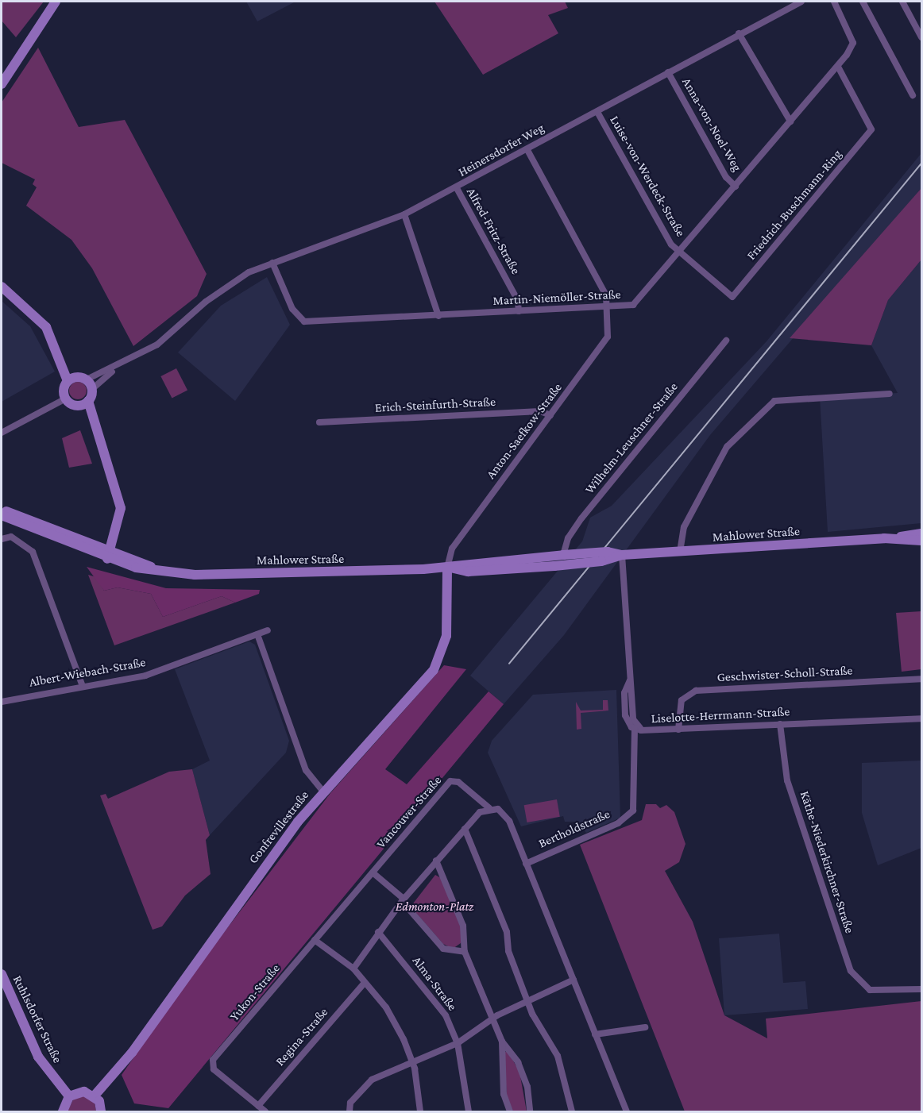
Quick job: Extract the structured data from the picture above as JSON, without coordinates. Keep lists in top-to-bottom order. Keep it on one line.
{"streets":{"main road":["Mahlower Straße","Gonfrevillestraße","Ruhlsdorfer Straße"],"street":["Anna-von-Noel-Weg","Heinersdorfer Weg","Luise-von-Werdeck-Straße","Friedrich-Buschmann-Ring","Alfred-Fritz-Straße","Martin-Niemöller-Straße","Erich-Steinfurth-Straße","Anton-Saefkow-Straße","Wilhelm-Leuschner-Straße","Albert-Wiebach-Straße","Geschwister-Scholl-Straße","Liselotte-Herrmann-Straße","Vancouver-Straße","Bertholdstraße","Käthe-Niederkirchner-Straße","Alma-Straße","Yukon-Straße","Regina-Straße"]},"crossings":[["Anna-von-Noel-Weg","Heinersdorfer Weg"],["Anna-von-Noel-Weg","Martin-Niemöller-Straße"],["Heinersdorfer Weg","Luise-von-Werdeck-Straße"],["Heinersdorfer Weg","Alfred-Fritz-Straße"],["Heinersdorfer Weg","Martin-Niemöller-Straße"],["Heinersdorfer Weg","Anton-Saefkow-Straße"],["Luise-von-Werdeck-Straße","Friedrich-Buschmann-Ring"],["Luise-von-Werdeck-Straße","Martin-Niemöller-Straße"],["Friedrich-Buschmann-Ring","Martin-Niemöller-Straße"],["Alfred-Fritz-Straße","Martin-Niemöller-Straße"],["Martin-Niemöller-Straße","Anton-Saefkow-Straße"],["Erich-Steinfurth-Straße","Anton-Saefkow-Straße"],["Anton-Saefkow-Straße","Mahlower Straße"],["Anton-Saefkow-Straße","Gonfrevillestraße"],["Wilhelm-Leuschner-Straße","Mahlower Straße"],["Mahlower Straße","Liselotte-Herrmann-Straße"],["Mahlower Straße","Gonfrevillestraße"],["Geschwister-Scholl-Straße","Liselotte-Herrmann-Straße"],["Liselotte-Herrmann-Straße","Käthe-Niederkirchner-Straße"],["Vancouver-Straße","Bertholdstraße"],["Vancouver-Straße","Yukon-Straße"],["Yukon-Straße","Regina-Straße"]],"parks":["Edmonton-Platz"]}
